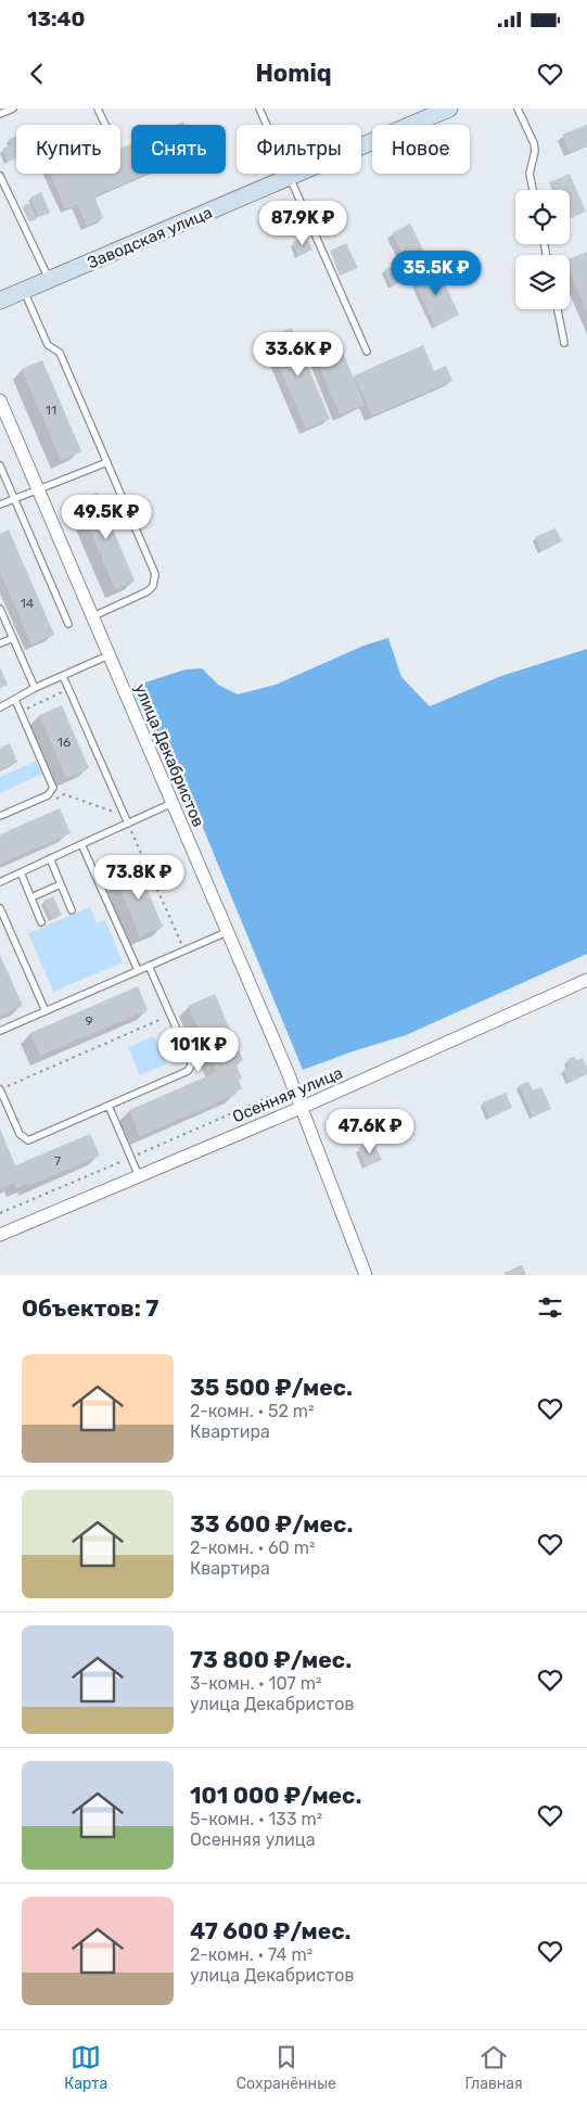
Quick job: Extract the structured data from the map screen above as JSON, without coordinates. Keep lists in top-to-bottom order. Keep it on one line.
{"streets":{"street":["Заводская улица","улица Декабристов","Осенняя улица"]},"crossings":[["улица Декабристов","Осенняя улица"]],"house_numbers":["11","14","16","9","7"],"page":{"status":"13:40","header":"Homiq","chip":["Купить","Снять","Фильтры","Новое"],"price":["87.9K ₽","35.5K ₽","33.6K ₽","49.5K ₽","73.8K ₽","101K ₽","47.6K ₽"],"heading":"Объектов: 7","list":[{"name":"35 500 ₽/мес.","note":"2-комн. · 52 m² · Квартира"},{"name":"33 600 ₽/мес.","note":"2-комн. · 60 m² · Квартира"},{"name":"73 800 ₽/мес.","note":"3-комн. · 107 m² · улица Декабристов"},{"name":"101 000 ₽/мес.","note":"5-комн. · 133 m² · Осенняя улица"},{"name":"47 600 ₽/мес.","note":"2-комн. · 74 m² · улица Декабристов"}],"tabs":["Карта","Сохранённые","Главная"]}}
